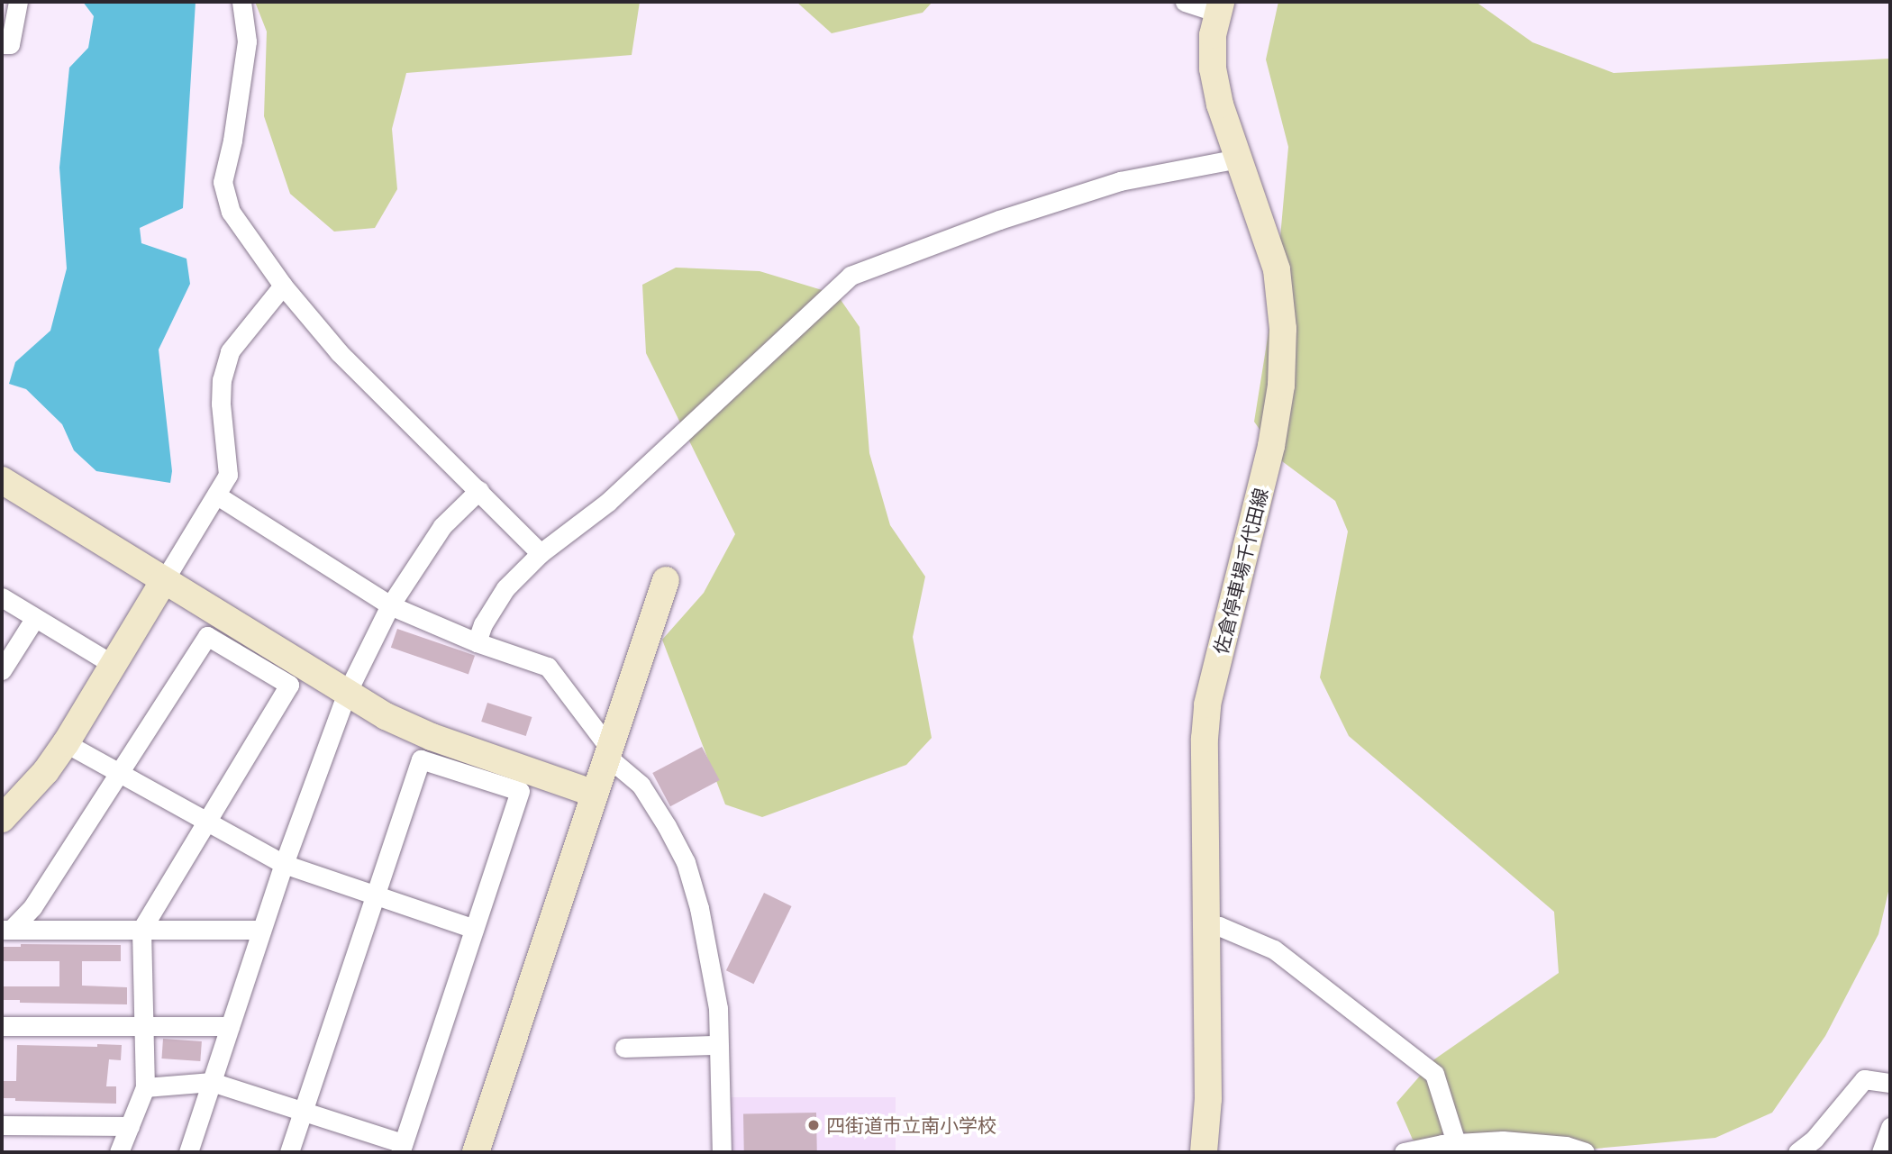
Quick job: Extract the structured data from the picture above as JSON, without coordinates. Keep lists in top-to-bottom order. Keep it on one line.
{"streets":{"street":["佐倉停車場千代田線"]},"places":["四街道市立南小学校"]}
